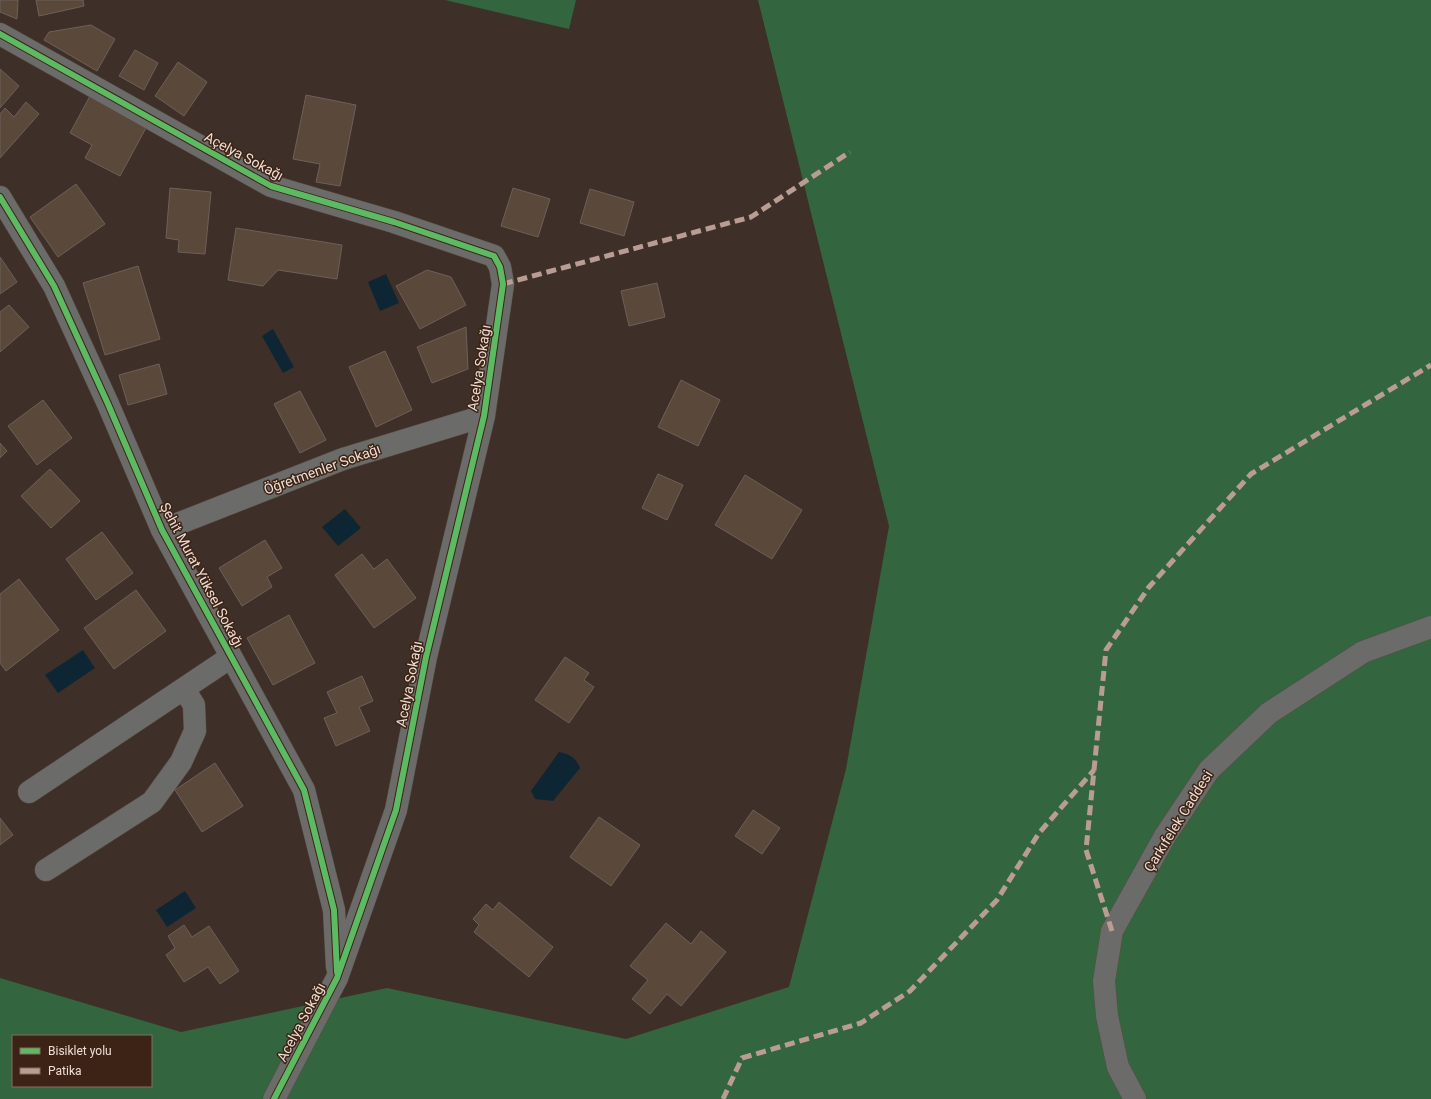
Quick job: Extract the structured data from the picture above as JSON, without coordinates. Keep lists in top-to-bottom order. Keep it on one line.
{"streets":{"street":["Açelya Sokağı","Acelya Sokağı","Öğretmenler Sokağı","Şehit Murat Yüksel Sokağı","Çarkıfelek Caddesi"]},"crossings":[["Açelya Sokağı","Acelya Sokağı"],["Acelya Sokağı","Öğretmenler Sokağı"],["Acelya Sokağı","Şehit Murat Yüksel Sokağı"],["Öğretmenler Sokağı","Şehit Murat Yüksel Sokağı"]],"legend":["Bisiklet yolu","Patika"]}
